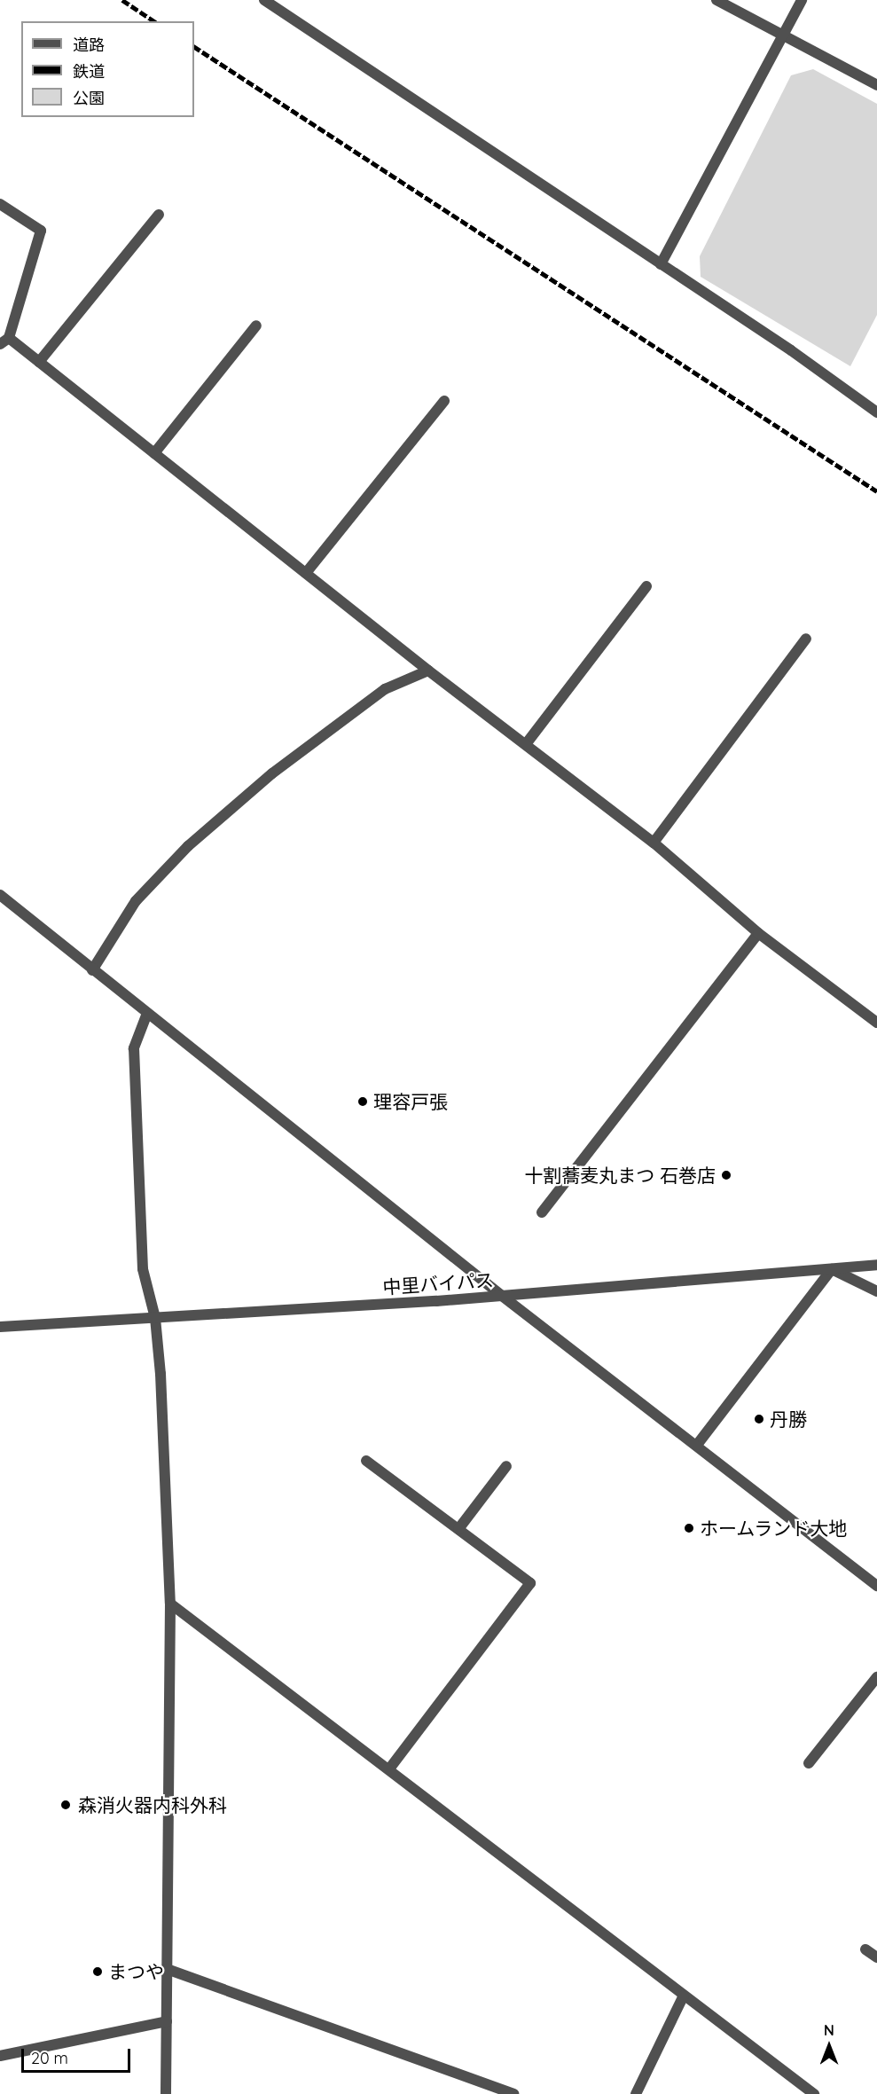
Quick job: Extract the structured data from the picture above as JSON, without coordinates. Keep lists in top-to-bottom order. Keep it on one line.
{"streets":{"street":["中里バイパス"]},"places":["理容戸張","十割蕎麦丸まつ 石巻店","丹勝","ホームランド大地","森消火器内科外科","まつや"],"legend":["道路","鉄道","公園"],"scale_bar":"20 m","north":"top"}
